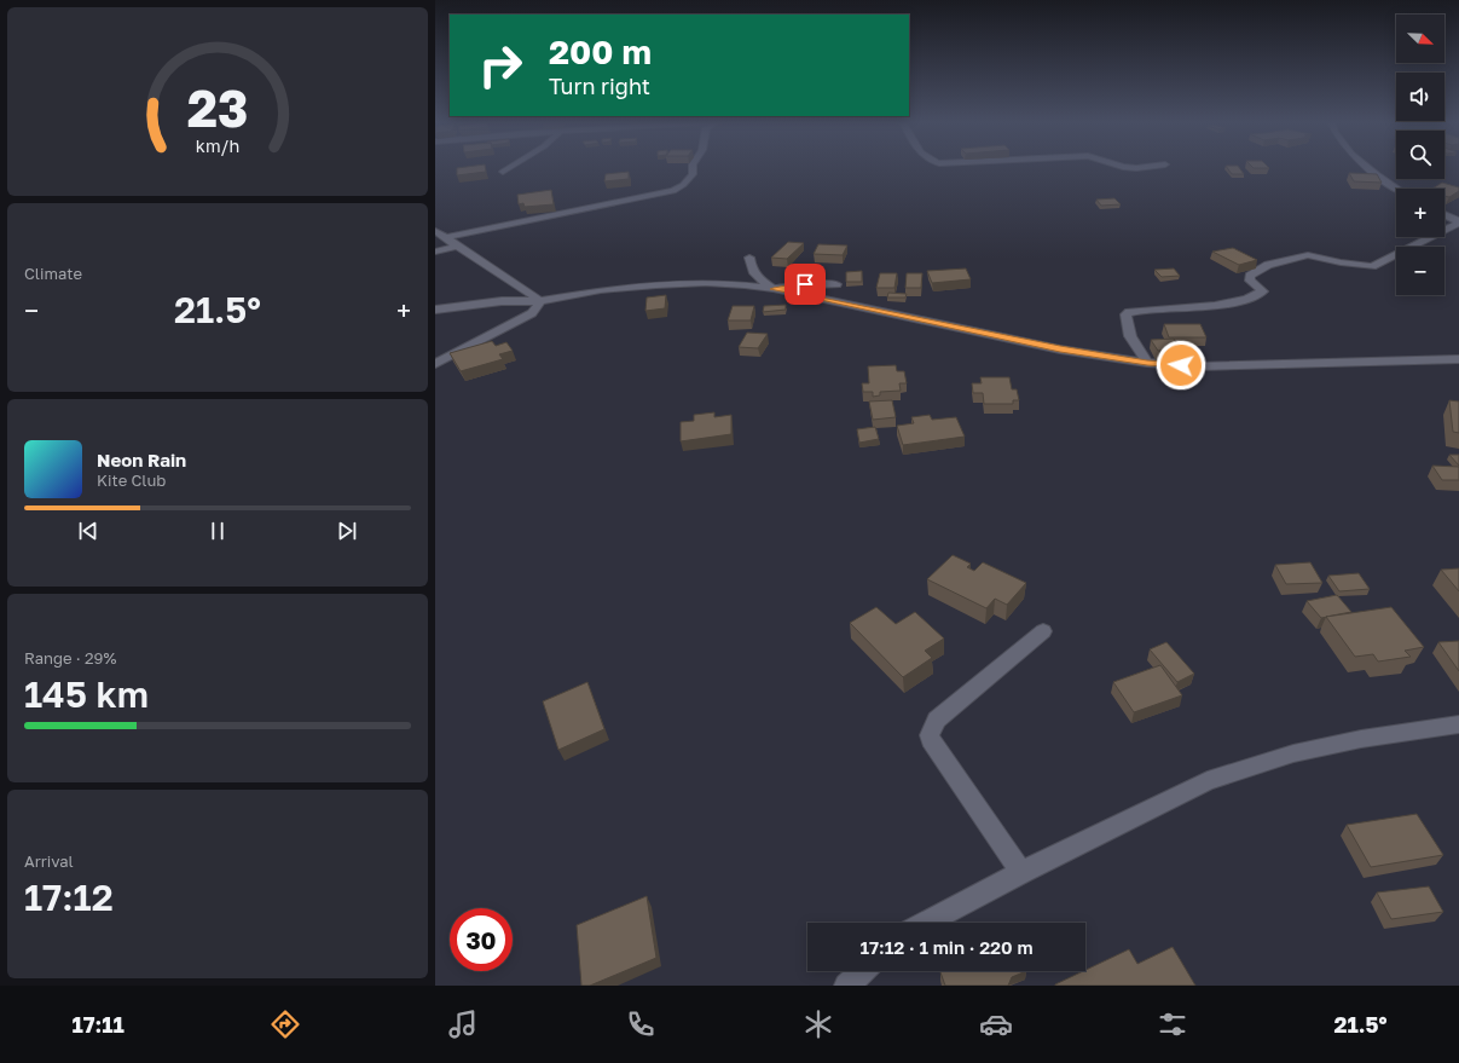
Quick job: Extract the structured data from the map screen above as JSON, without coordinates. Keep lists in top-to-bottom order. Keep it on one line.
{"north":"bottom right","page":{"map_buttons":["+","−"],"turn":["200 m","Turn right"],"tile":["Climate",["Range · 29%","145 km"],["Arrival","17:12"]],"heat":["−","21.5°","+"],"song":["Neon Rain","Kite Club"],"limit":"30","trip":"17:12 · 1 min · 220 m","tabs":["17:11","21.5°"],"gauge":["23","km/h"]}}
